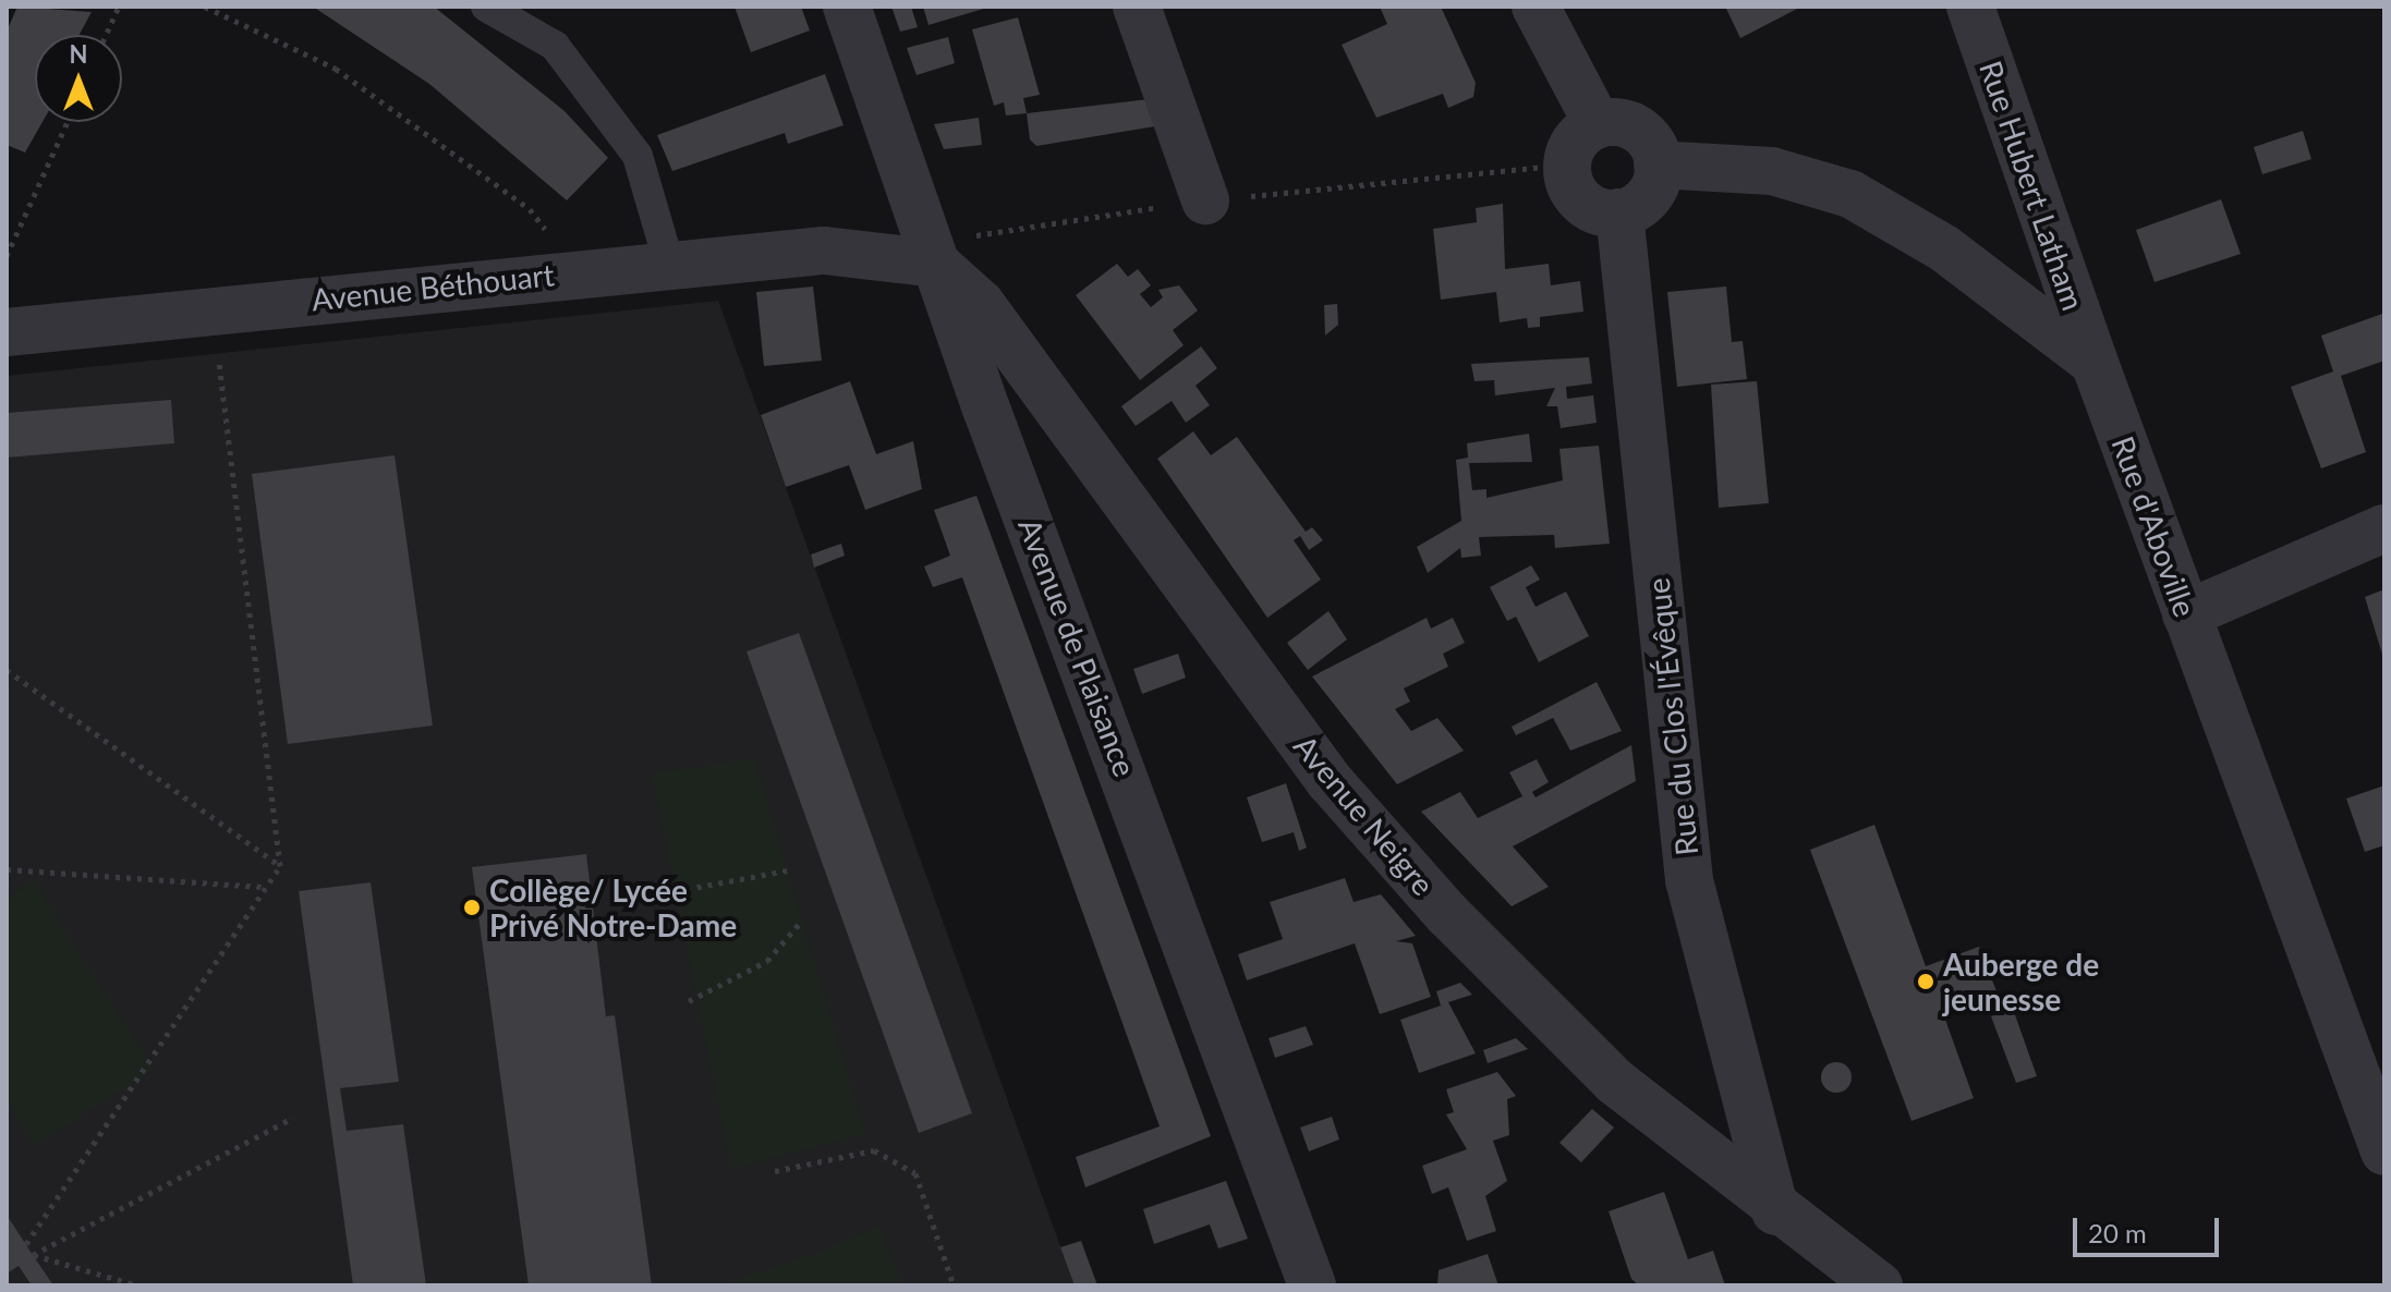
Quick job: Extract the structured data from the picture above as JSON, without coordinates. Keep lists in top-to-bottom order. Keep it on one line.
{"streets":{"street":["Rue Hubert Latham","Avenue Béthouart","Rue d'Aboville","Avenue de Plaisance","Rue du Clos l'Évêque","Avenue Neigre"]},"crossings":[["Rue Hubert Latham","Rue d'Aboville"],["Avenue Béthouart","Avenue de Plaisance"],["Avenue Béthouart","Avenue Neigre"],["Avenue de Plaisance","Avenue Neigre"],["Rue du Clos l'Évêque","Avenue Neigre"]],"places":["Collège/ Lycée Privé Notre-Dame","Auberge de jeunesse"],"scale_bar":"20 m","north":"top"}
